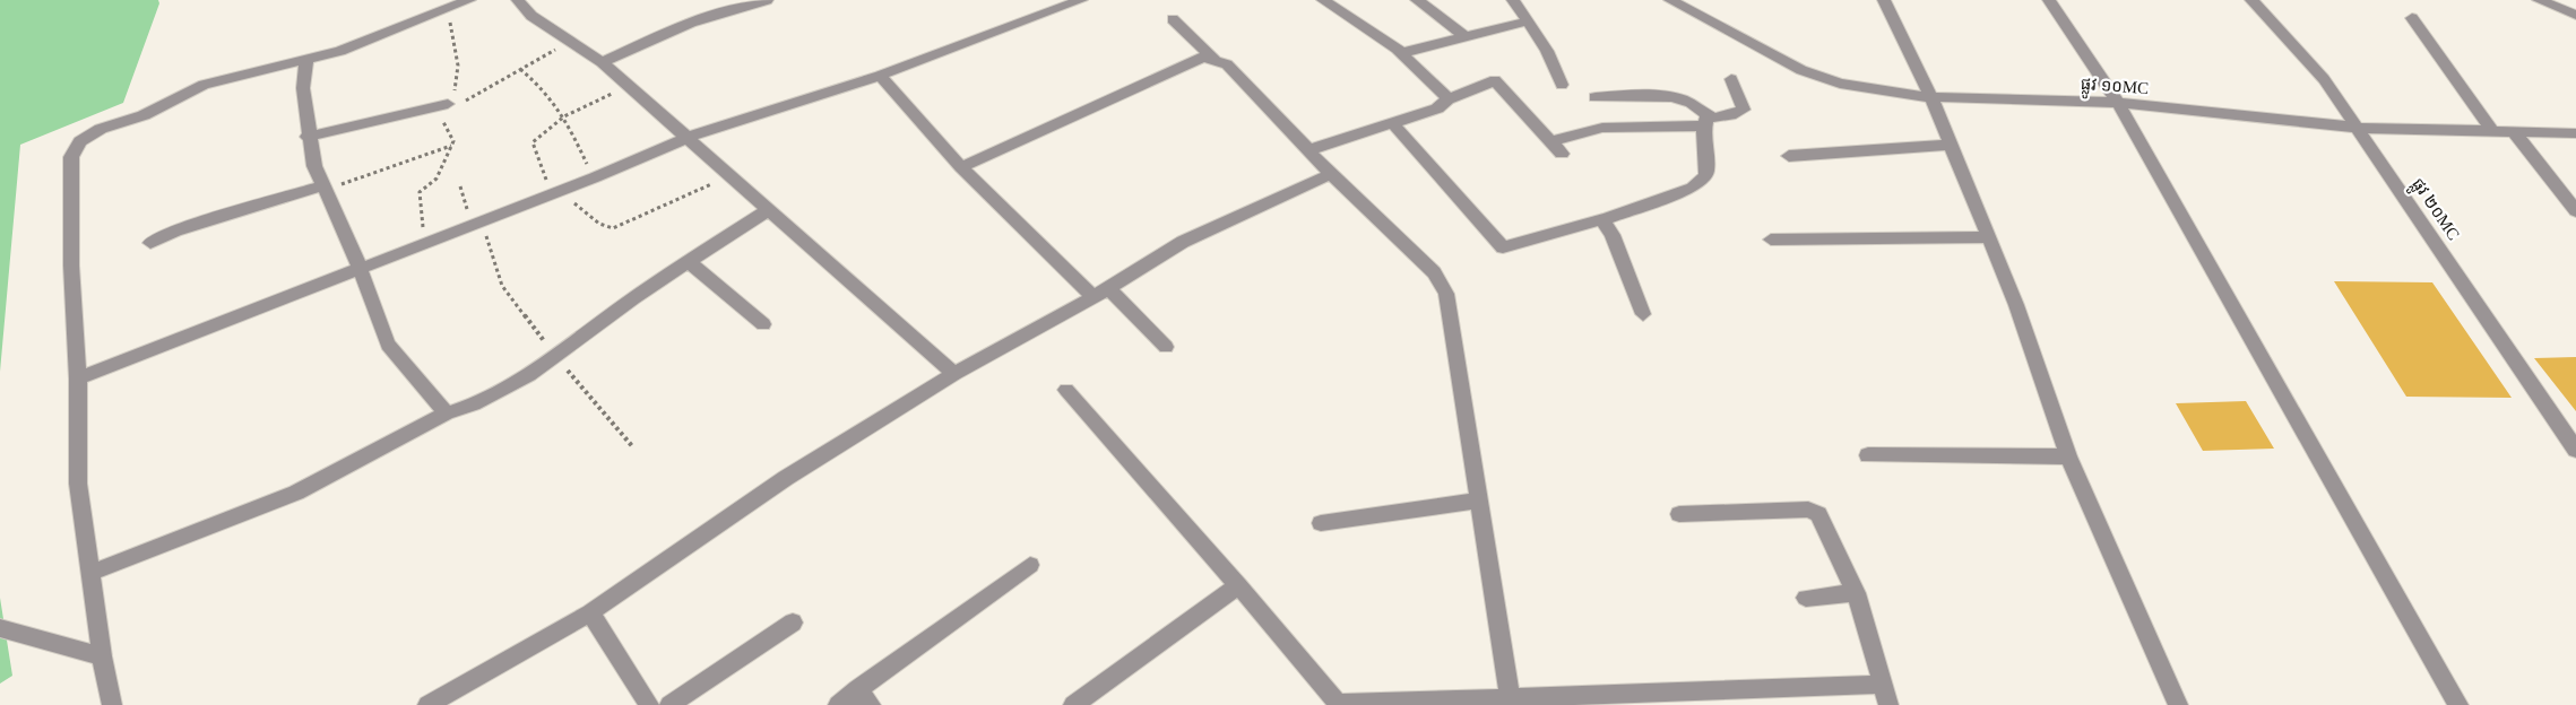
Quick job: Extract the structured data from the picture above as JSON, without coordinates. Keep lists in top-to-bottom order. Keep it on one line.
{"streets":{"street":["ផ្លូវ ១០MC","ផ្លូវ ២០MC"]},"crossings":[["ផ្លូវ ១០MC","ផ្លូវ ២០MC"]]}
